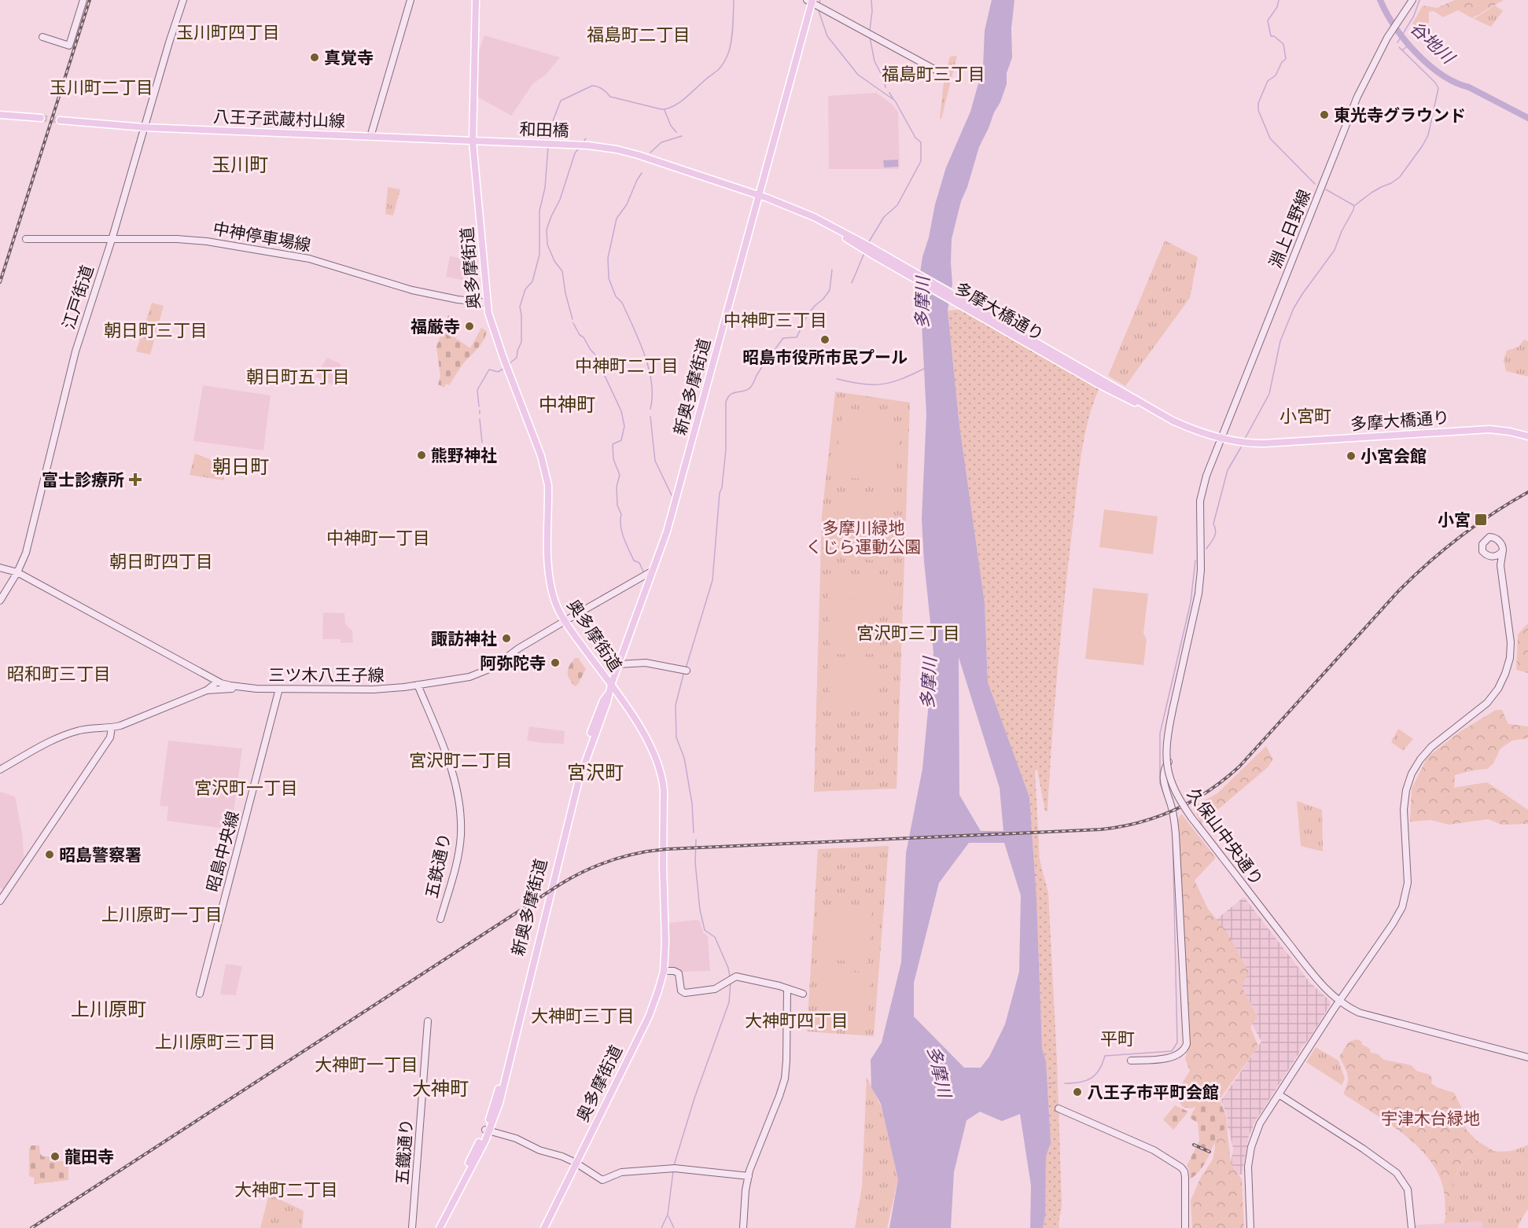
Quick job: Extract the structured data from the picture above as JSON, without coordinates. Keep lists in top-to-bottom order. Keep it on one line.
{"streets":{"main road":["八王子武蔵村山線","和田橋","奥多摩街道","多摩大橋通り","新奥多摩街道"],"street":["淵上日野線","中神停車場線","江戸街道","三ツ木八王子線","久保山中央通り","昭島中央線","五鉄通り","五鐵通り"]},"crossings":[["八王子武蔵村山線","和田橋"],["八王子武蔵村山線","奥多摩街道"],["八王子武蔵村山線","江戸街道"],["和田橋","多摩大橋通り"],["淵上日野線","多摩大橋通り"],["淵上日野線","久保山中央通り"],["中神停車場線","奥多摩街道"],["中神停車場線","江戸街道"],["奥多摩街道","新奥多摩街道"],["奥多摩街道","三ツ木八王子線"],["江戸街道","三ツ木八王子線"],["多摩大橋通り","新奥多摩街道"],["多摩大橋通り","久保山中央通り"],["新奥多摩街道","三ツ木八王子線"],["三ツ木八王子線","昭島中央線"],["三ツ木八王子線","五鉄通り"]],"districts":["玉川町四丁目","福島町二丁目","福島町三丁目","玉川町二丁目","玉川町","中神町三丁目","朝日町三丁目","中神町二丁目","朝日町五丁目","中神町","小宮町","朝日町","中神町一丁目","朝日町四丁目","宮沢町三丁目","昭和町三丁目","宮沢町二丁目","宮沢町","宮沢町一丁目","上川原町一丁目","上川原町","大神町三丁目","大神町四丁目","平町","上川原町三丁目","大神町一丁目","大神町","大神町二丁目"],"water":["谷地川","多摩川"],"parks":["多摩川緑地 くじら運動公園","宇津木台緑地"],"places":{"other":["真覚寺","東光寺グラウンド","福厳寺","昭島市役所市民プール","熊野神社","小宮会館","諏訪神社","阿弥陀寺","昭島警察署","八王子市平町会館","龍田寺"],"health":["富士診療所"],"transit":["小宮"]}}
